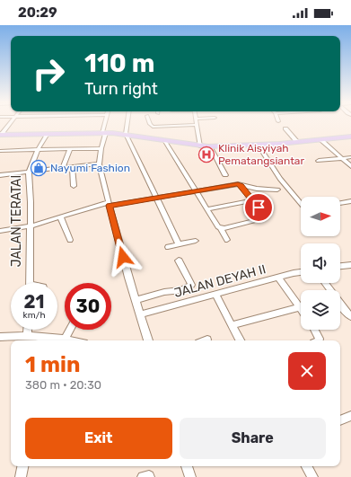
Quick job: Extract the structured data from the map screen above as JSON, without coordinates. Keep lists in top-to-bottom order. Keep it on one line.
{"streets":{"street":["JALAN TERATAI","JALAN DEYAH II"]},"places":{"hospital":["Klinik Aisyiyah Pematangsiantar"],"shop":["Nayumi Fashion"]},"north":"right","page":{"status":"20:29","turn":["110 m","Turn right"],"speed":"21 km/h","limit":"30","heading":["1 min","380 m · 20:30"],"buttons":["Exit","Share"]}}
